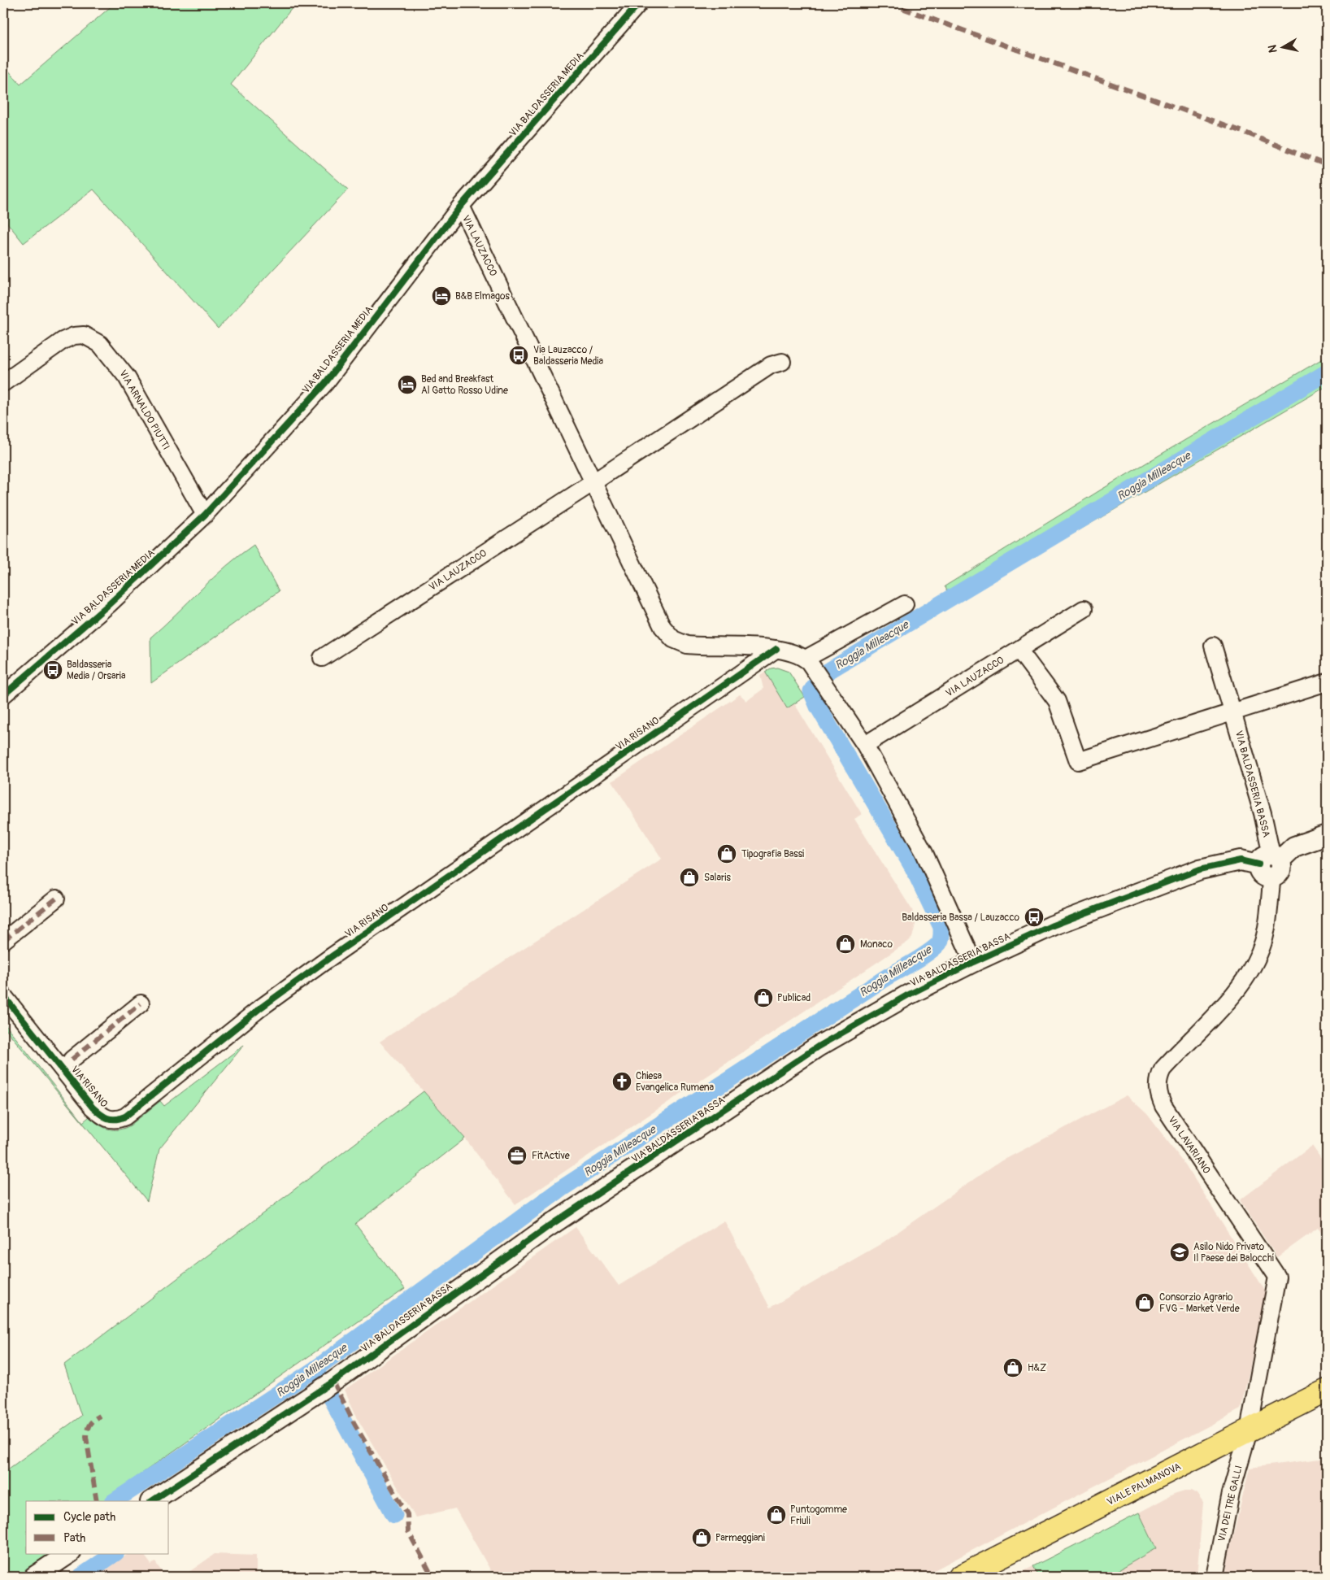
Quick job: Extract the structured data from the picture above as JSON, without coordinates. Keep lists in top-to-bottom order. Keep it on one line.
{"streets":{"main road":["VIALE PALMANOVA"],"street":["VIA BALDASSERIA MEDIA","VIA LAUZACCO","VIA ARNALDO PIUTTI","VIA RISANO","VIA BALDASSERIA BASSA","VIA LAVARIANO","VIA DEI TRE GALLI"]},"crossings":[["VIA BALDASSERIA MEDIA","VIA LAUZACCO"],["VIA BALDASSERIA MEDIA","VIA ARNALDO PIUTTI"],["VIA LAUZACCO","VIA RISANO"],["VIA BALDASSERIA BASSA","VIA LAVARIANO"],["VIA LAVARIANO","VIALE PALMANOVA"],["VIA LAVARIANO","VIA DEI TRE GALLI"],["VIALE PALMANOVA","VIA DEI TRE GALLI"]],"water":["Roggia Milleacque"],"places":{"hotel":["B&B Elmagos","Bed and Breakfast Al Gatto Rosso Udine"],"bus stop":["Via Lauzacco / Baldasseria Media","Baldasseria Media / Orsaria","Baldasseria Bassa / Lauzacco"],"shop":["Tipografia Bassi","Salaris","Monaco","Publicad","Consorzio Agrario FVG - Market Verde","H&Z","Puntogomme Friuli","Parmeggiani"],"church":["Chiesa Evangelica Rumena"],"office":["FitActive"],"school or university":["Asilo Nido Privato Il Paese dei Balocchi"]},"legend":["Cycle path","Path"],"north":"left"}
